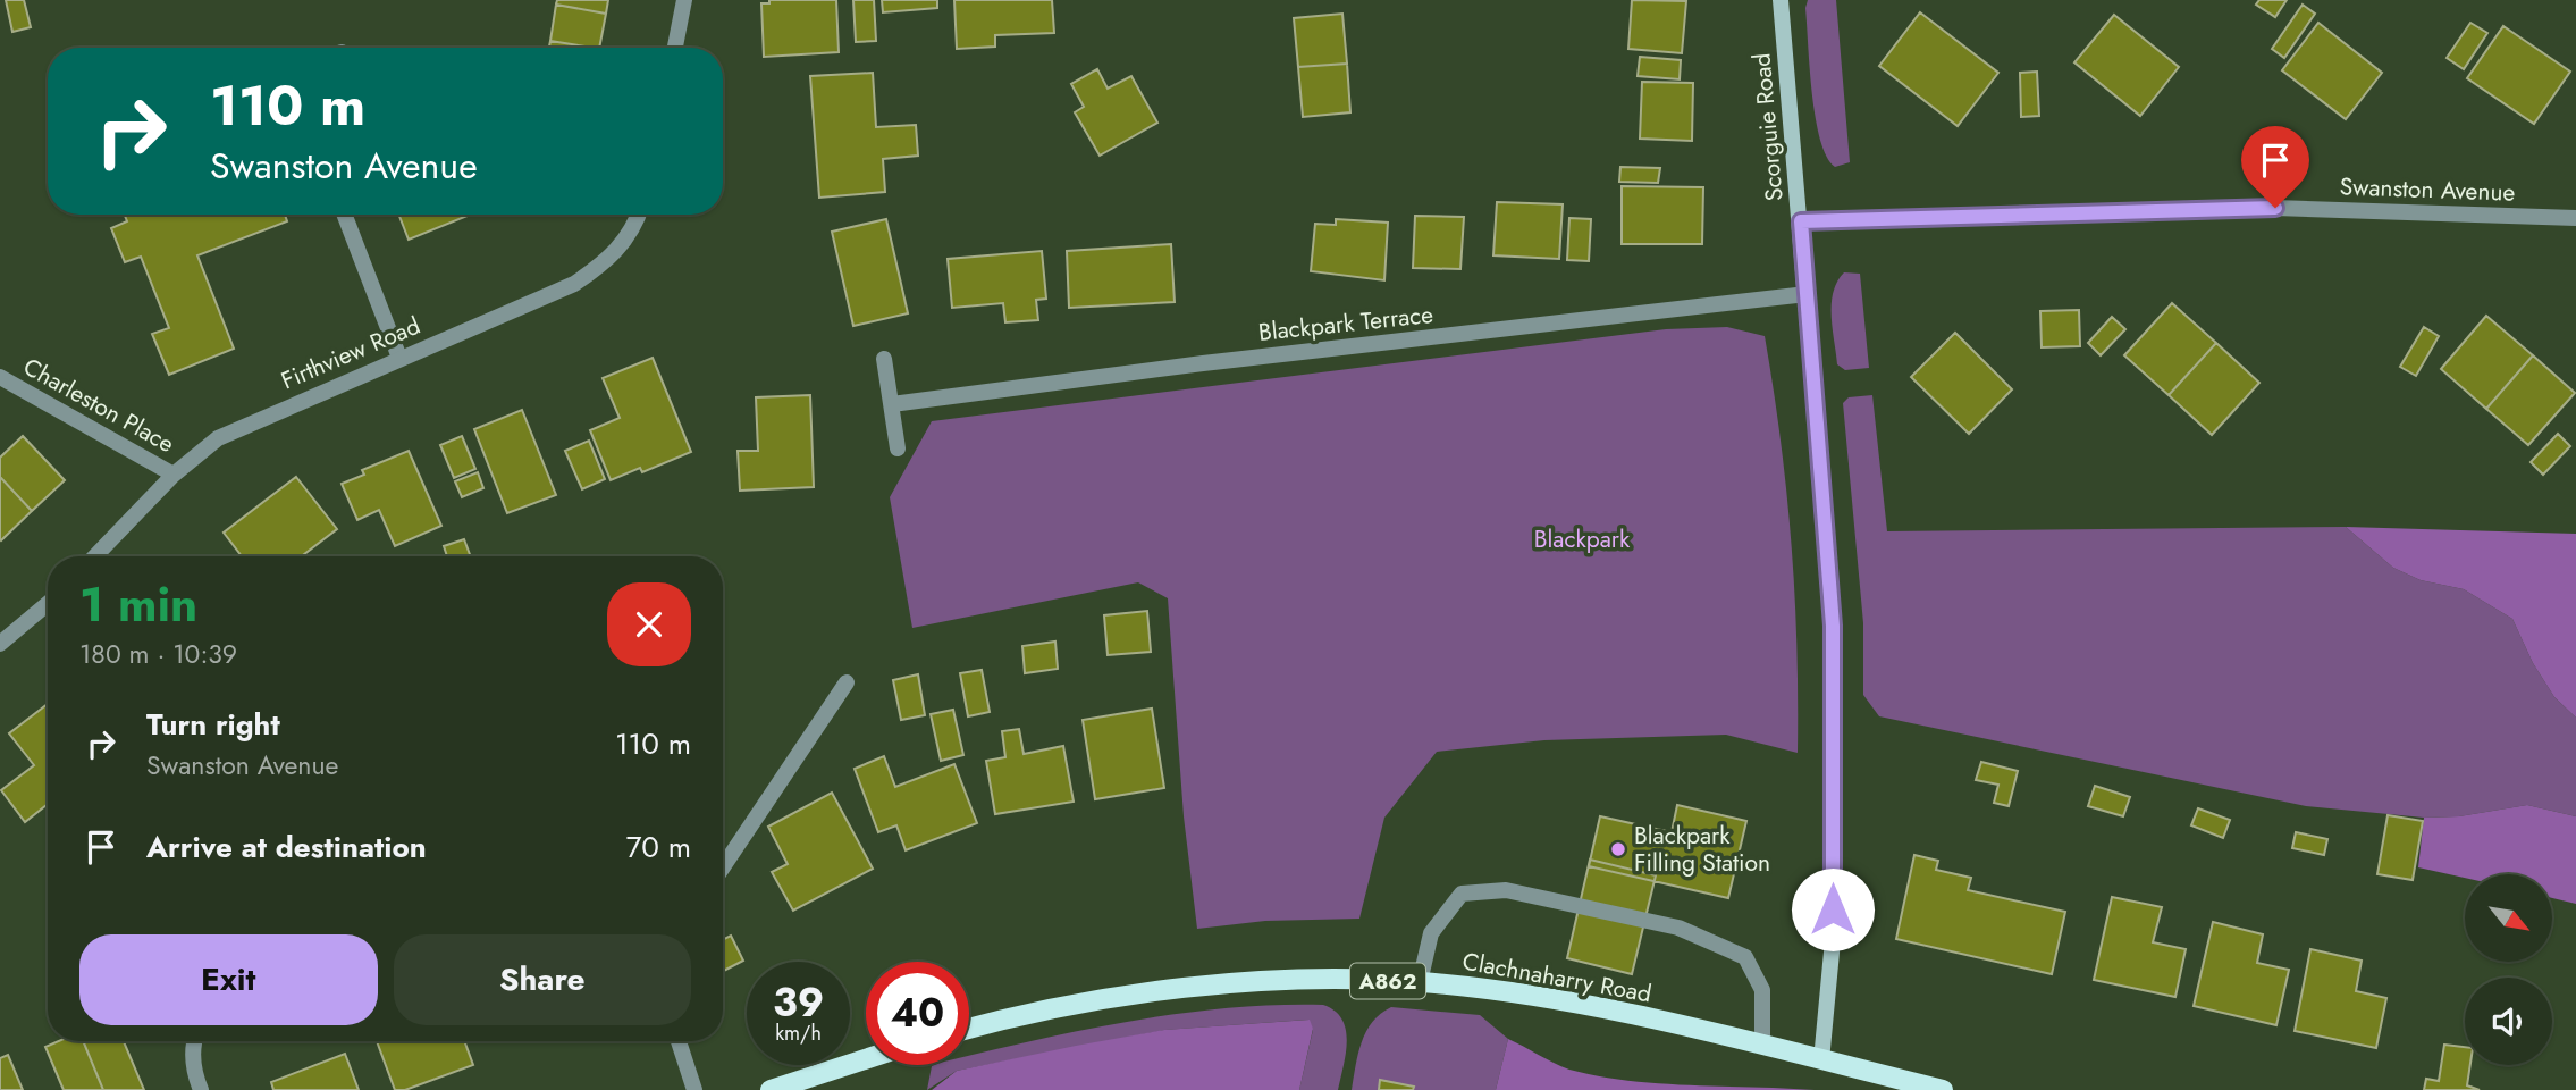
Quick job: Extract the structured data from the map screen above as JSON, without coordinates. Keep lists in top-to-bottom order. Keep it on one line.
{"streets":{"main road":["Clachnaharry Road","A862"],"street":["Scorguie Road","Swanston Avenue","Blackpark Terrace","Firthview Road","Charleston Place"]},"crossings":[["Scorguie Road","Swanston Avenue"],["Scorguie Road","Blackpark Terrace"],["Scorguie Road","Clachnaharry Road"],["Scorguie Road","A862"],["Firthview Road","Charleston Place"],["Clachnaharry Road","A862"]],"parks":["Blackpark"],"places":["Blackpark Filling Station"],"north":"bottom right","page":{"turn":["110 m","Swanston Avenue"],"heading":["1 min","180 m · 10:39"],"list":[{"name":"Turn right","note":"Swanston Avenue","value":"110 m"},{"name":"Arrive at destination","value":"70 m"}],"buttons":["Exit","Share"],"speed":"39 km/h","limit":"40"}}
